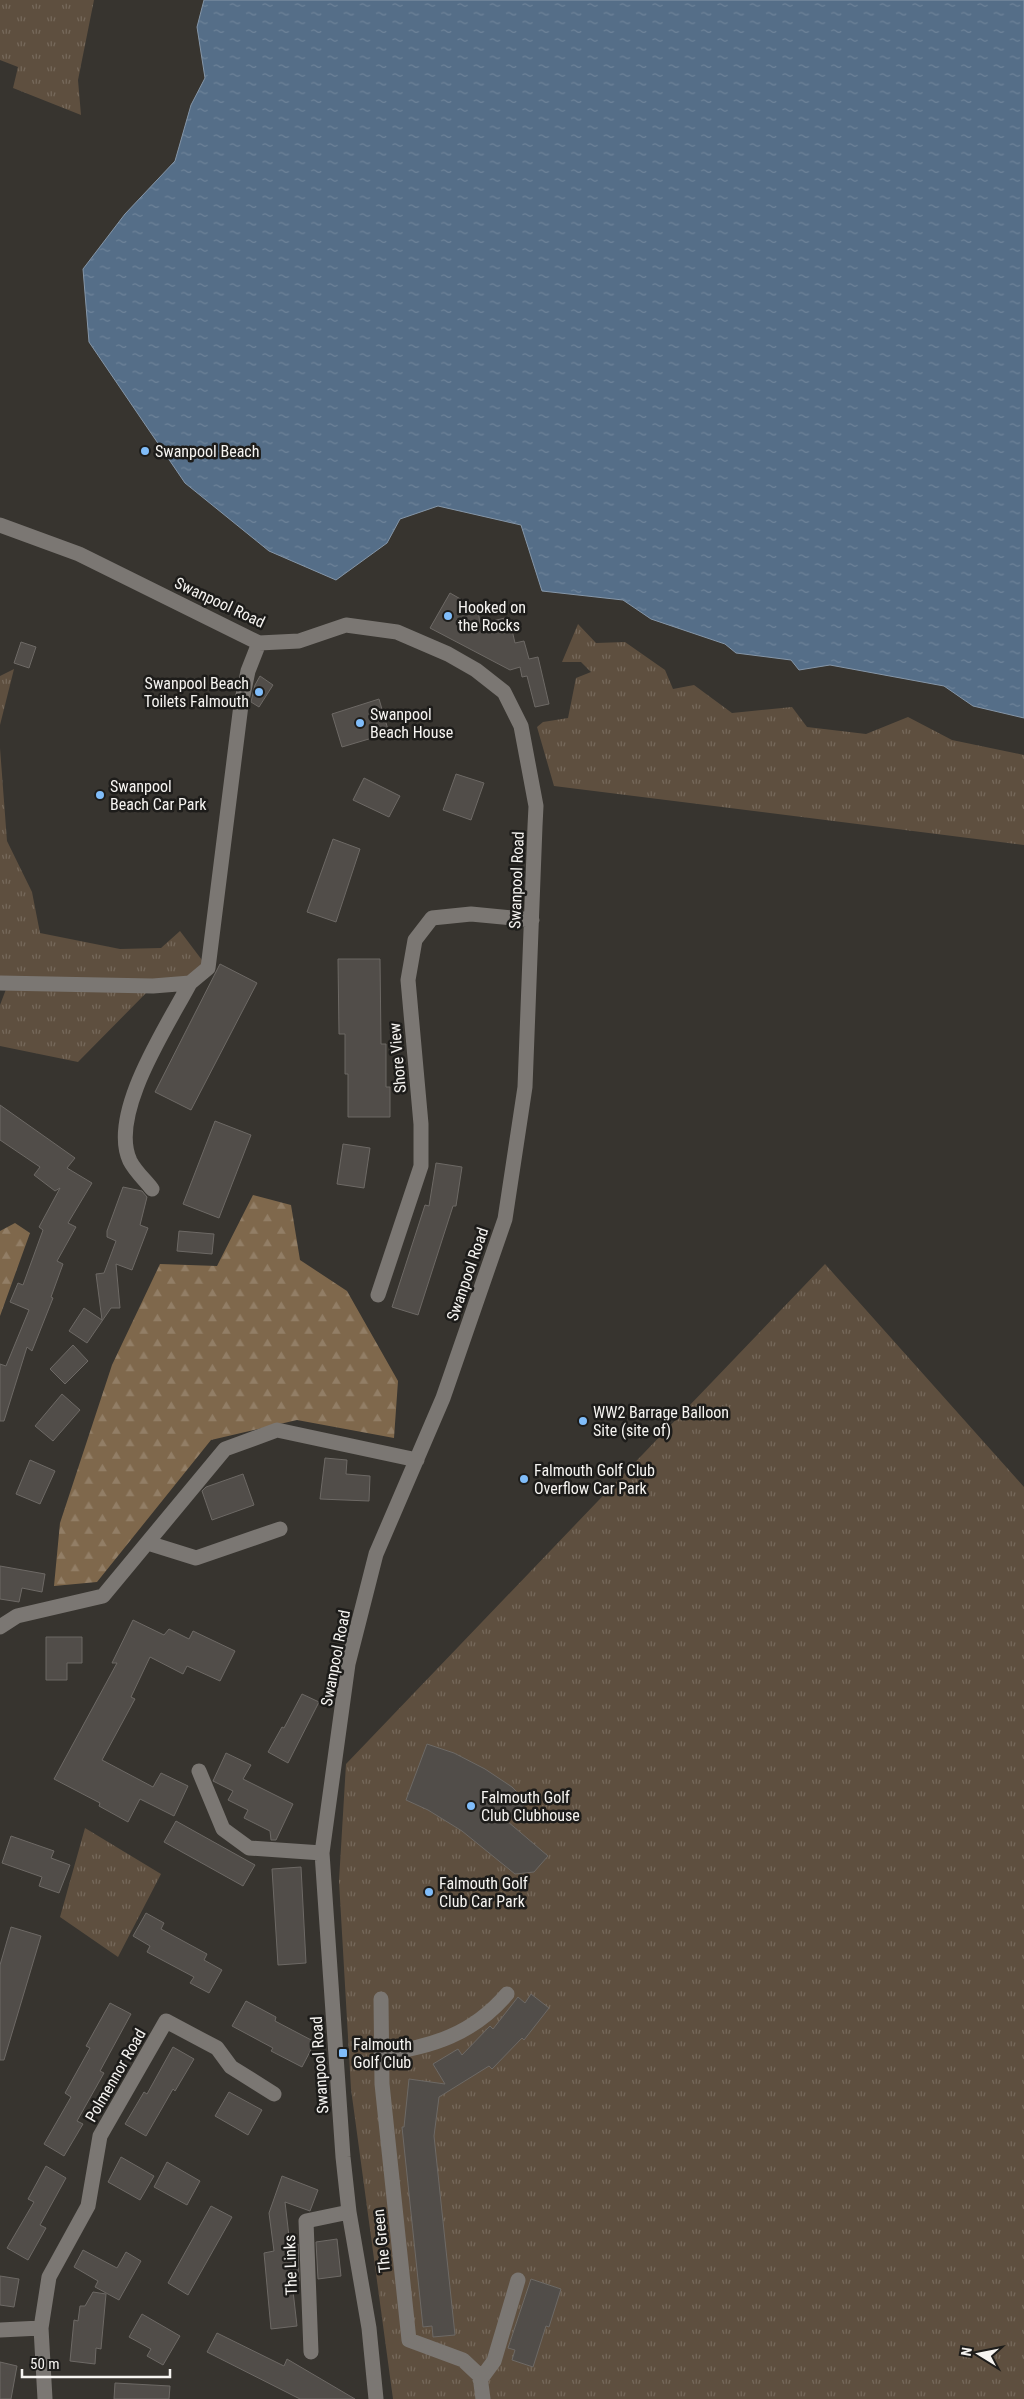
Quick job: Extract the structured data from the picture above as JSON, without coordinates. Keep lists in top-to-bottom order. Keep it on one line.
{"streets":{"street":["Swanpool Road","Shore View","Polmennor Road","The Green","The Links"]},"crossings":[["Swanpool Road","Shore View"],["Swanpool Road","The Links"]],"places":{"other":["Swanpool Beach","Hooked on the Rocks","Swanpool Beach Toilets Falmouth","Swanpool Beach House","Swanpool Beach Car Park","WW2 Barrage Balloon Site (site of)","Falmouth Golf Club Overflow Car Park","Falmouth Golf Club Clubhouse","Falmouth Golf Club Car Park"],"transit":["Falmouth Golf Club"]},"scale_bar":"50 m","north":"left"}
